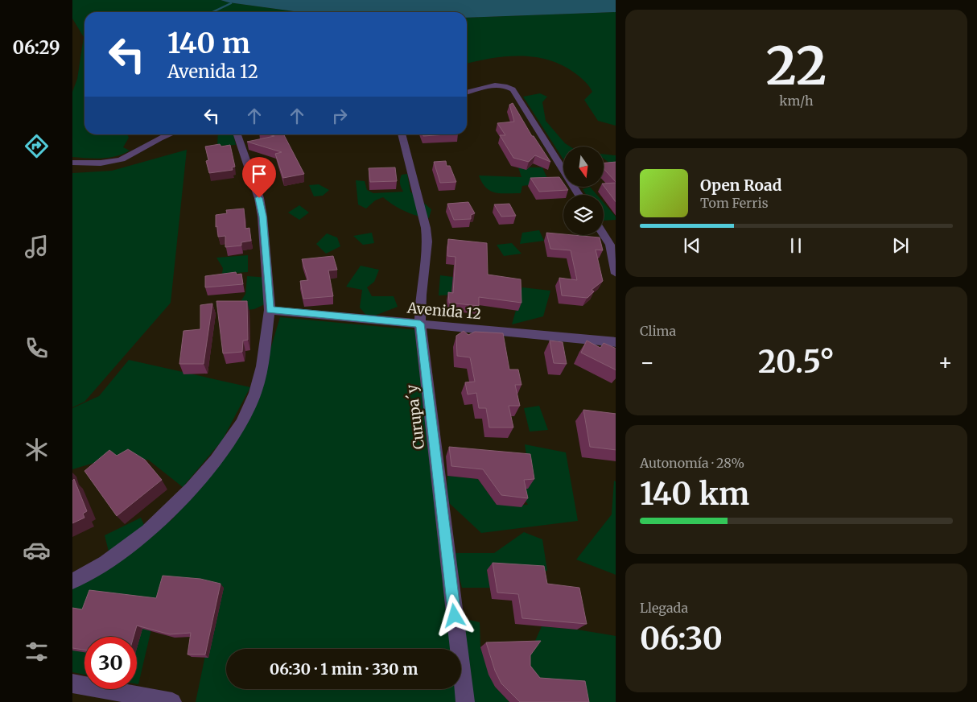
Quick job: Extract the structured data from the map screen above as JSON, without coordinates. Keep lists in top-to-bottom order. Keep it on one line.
{"streets":{"street":["Avenida 12","Curupa´y"]},"crossings":[["Avenida 12","Curupa´y"]],"north":"bottom","page":{"tabs":"06:29","tile":[["22","km/h"],"Clima",["Autonomía · 28%","140 km"],["Llegada","06:30"]],"turn":["140 m","Avenida 12"],"song":["Open Road","Tom Ferris"],"heat":["−","20.5°","+"],"limit":"30","trip":"06:30 · 1 min · 330 m"}}
